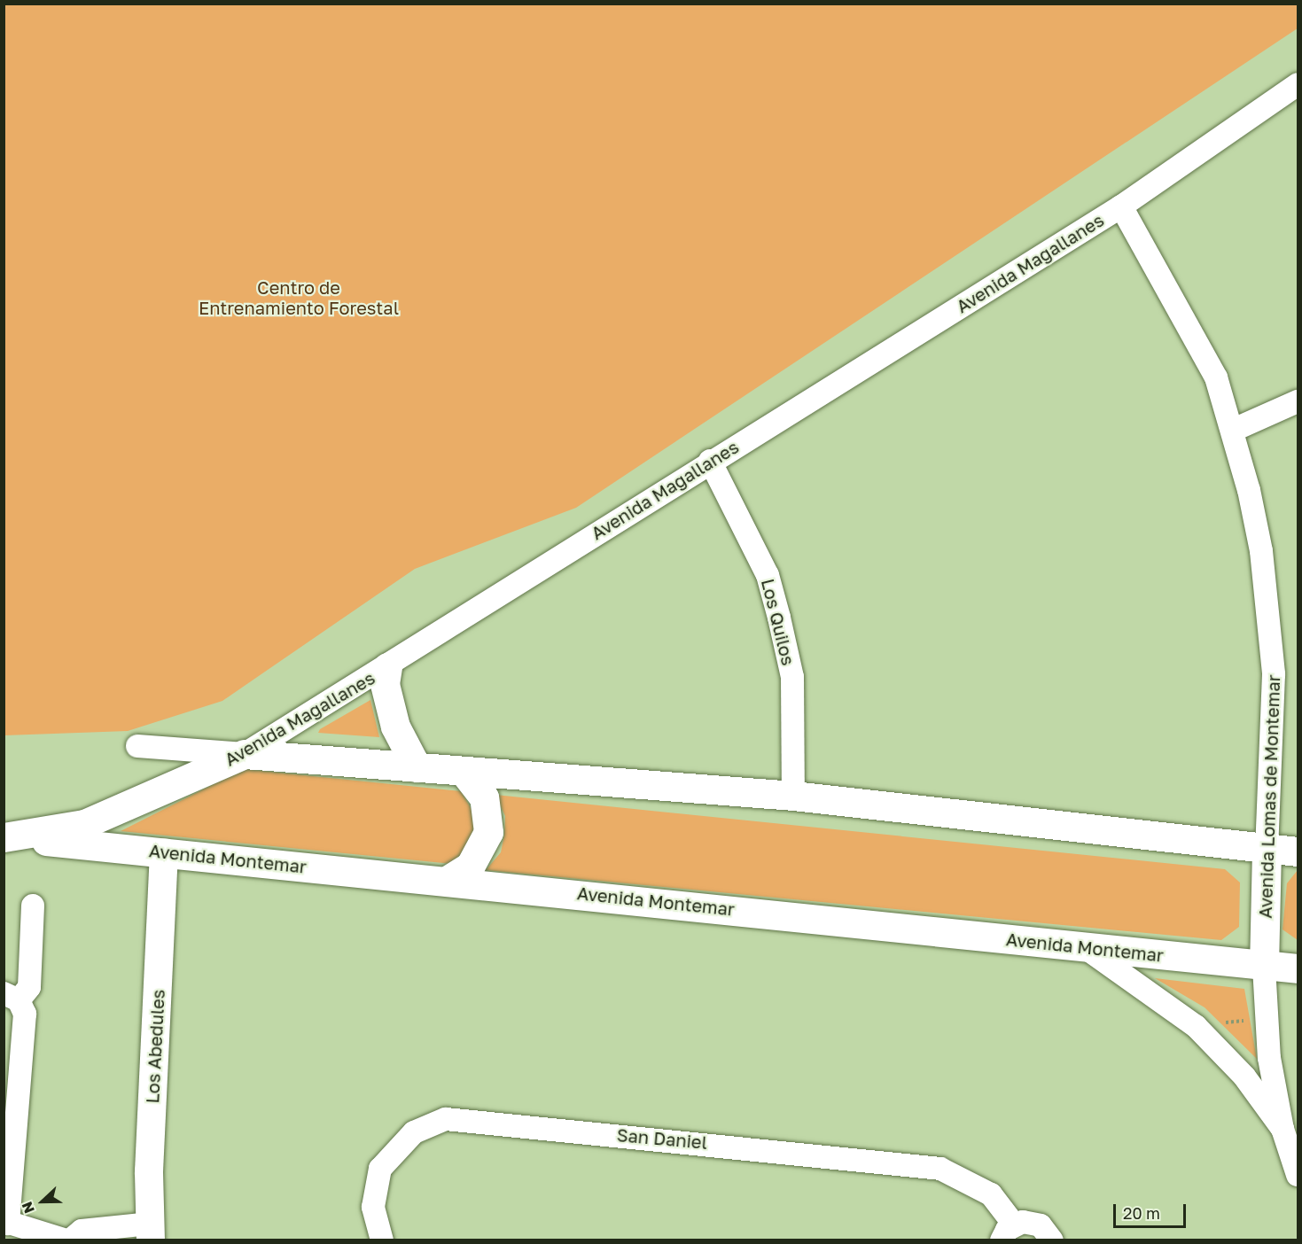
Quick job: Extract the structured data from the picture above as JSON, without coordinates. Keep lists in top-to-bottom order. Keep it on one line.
{"streets":{"main road":["Avenida Magallanes","Avenida Lomas de Montemar","Avenida Montemar"],"street":["Los Quilos","Los Abedules","San Daniel"]},"crossings":[["Avenida Magallanes","Los Quilos"],["Avenida Magallanes","Avenida Lomas de Montemar"],["Avenida Magallanes","Avenida Montemar"],["Avenida Lomas de Montemar","Avenida Montemar"],["Avenida Montemar","Los Abedules"]],"parks":["Centro de Entrenamiento Forestal"],"scale_bar":"20 m","north":"left"}
